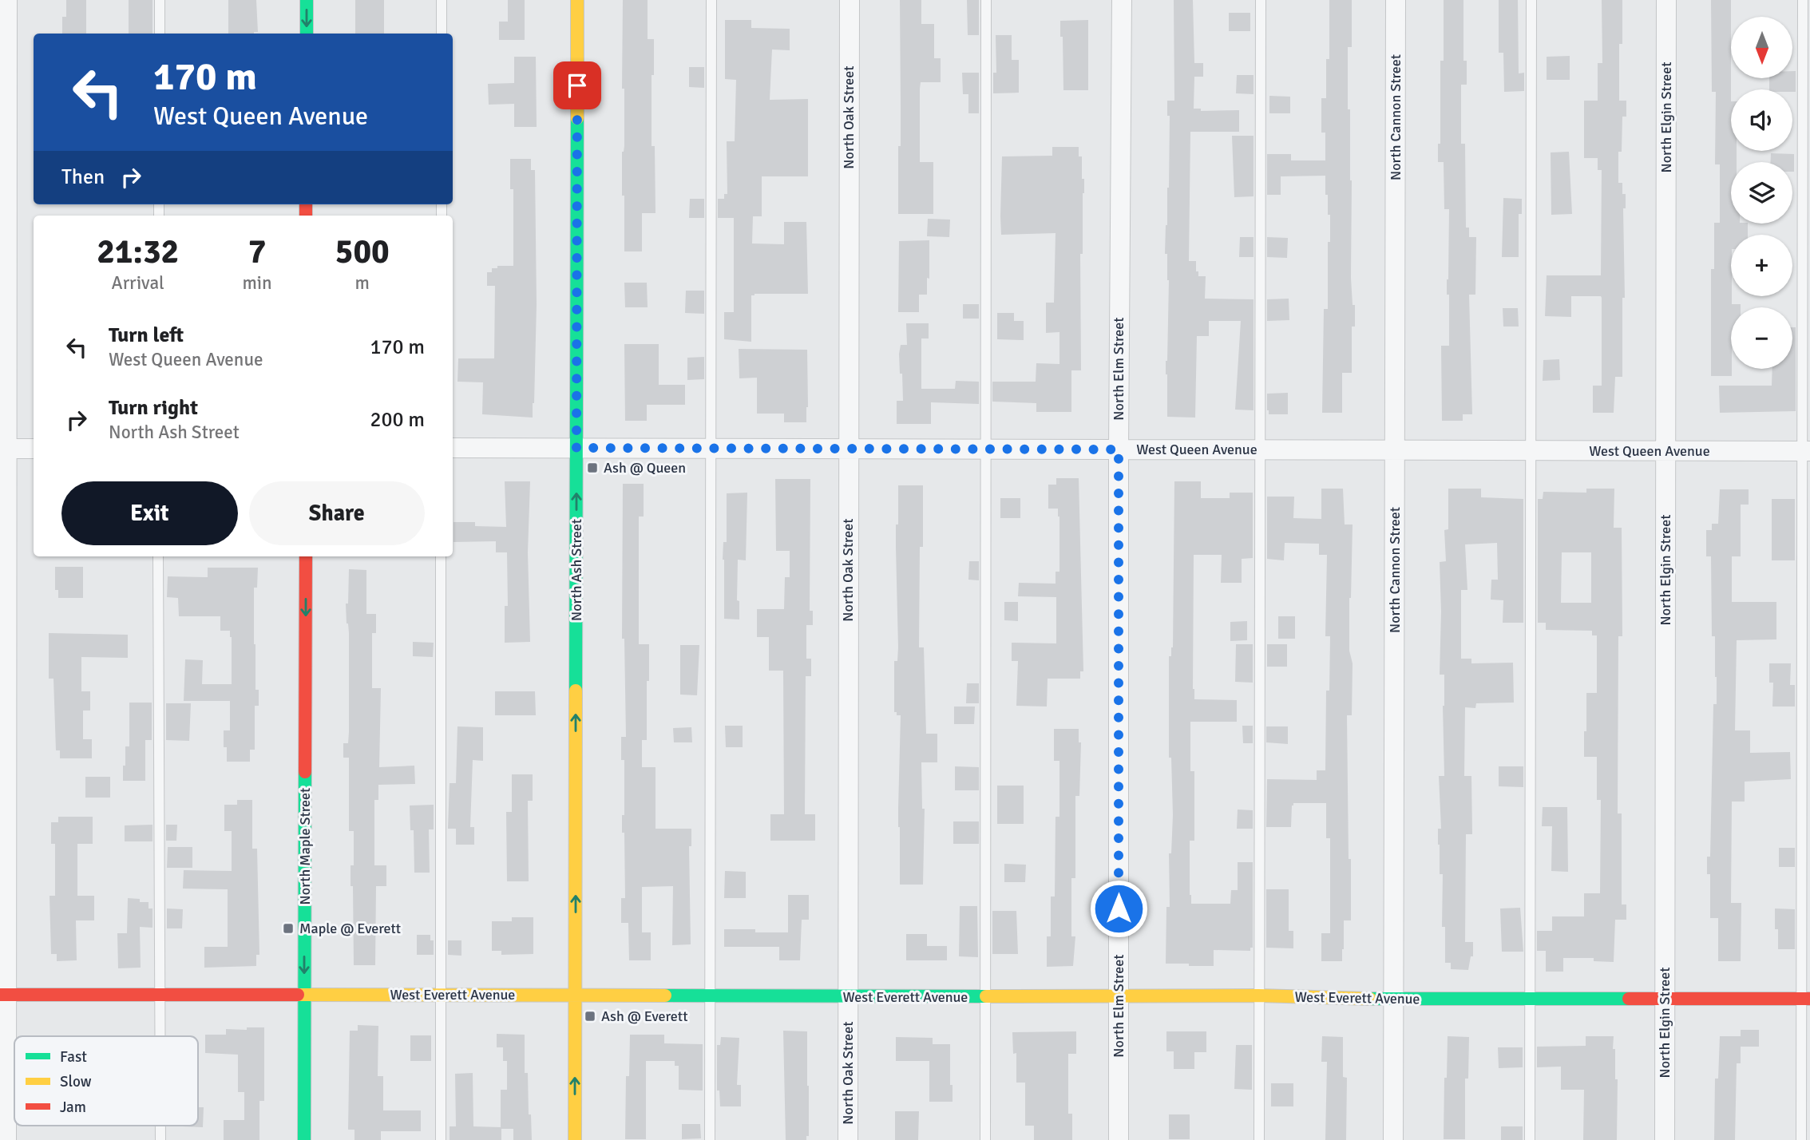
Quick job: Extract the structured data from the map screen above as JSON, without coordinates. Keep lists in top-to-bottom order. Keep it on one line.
{"streets":{"street":["North Oak Street","North Cannon Street","North Elgin Street","North Elm Street","West Queen Avenue","North Ash Street","North Maple Street","West Everett Avenue"]},"crossings":[["North Oak Street","West Queen Avenue"],["North Oak Street","West Everett Avenue"],["North Cannon Street","West Queen Avenue"],["North Cannon Street","West Everett Avenue"],["North Elgin Street","West Queen Avenue"],["North Elgin Street","West Everett Avenue"],["North Elm Street","West Queen Avenue"],["North Elm Street","West Everett Avenue"],["West Queen Avenue","North Ash Street"],["North Ash Street","West Everett Avenue"],["North Maple Street","West Everett Avenue"]],"one_way":["North Ash Street","North Maple Street"],"places":{"transit":["Ash @ Queen","Maple @ Everett","Ash @ Everett"]},"legend":["Fast","Slow","Jam"],"north":"bottom","page":{"map_buttons":["+","−"],"turn":["170 m","West Queen Avenue"],"then":"Then","eta":["21:32","Arrival","7","min","500","m"],"list":[{"name":"Turn left","note":"West Queen Avenue","value":"170 m"},{"name":"Turn right","note":"North Ash Street","value":"200 m"}],"buttons":["Exit","Share"]}}
